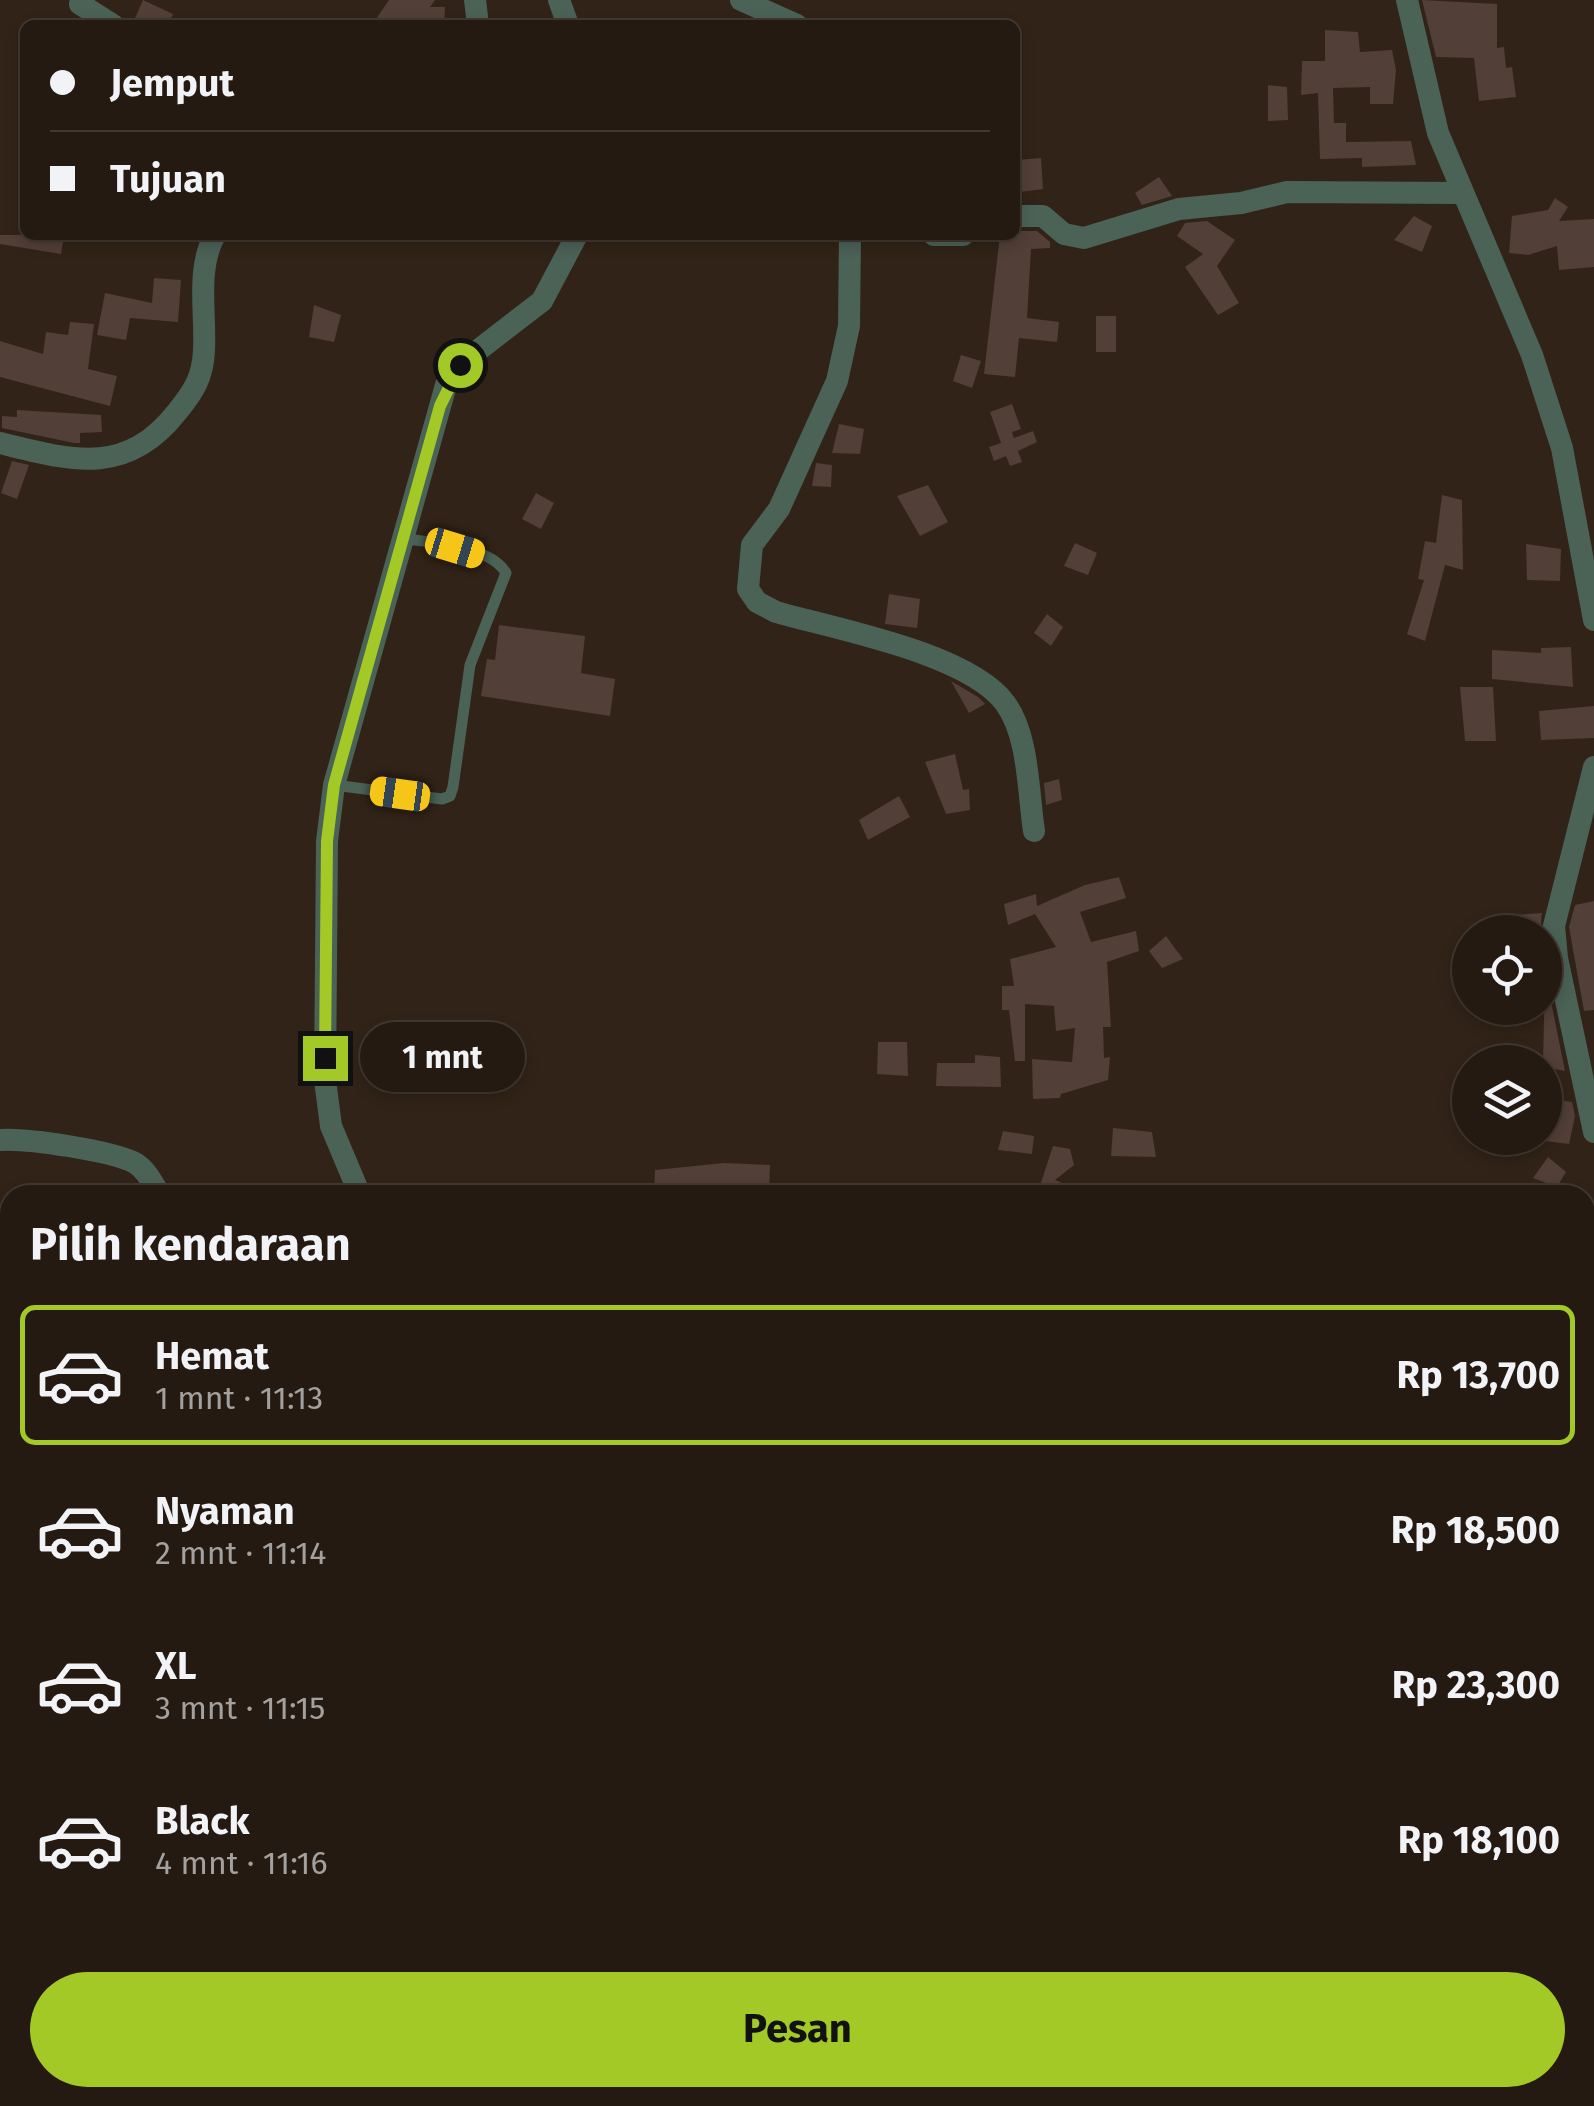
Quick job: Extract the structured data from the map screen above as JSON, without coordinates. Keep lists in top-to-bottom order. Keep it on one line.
{"page":{"banner":["Jemput","Tujuan"],"bubble":"1 mnt","heading":"Pilih kendaraan","list":[{"name":"Hemat","note":"1 mnt · 11:13","value":"Rp 13,700"},{"name":"Nyaman","note":"2 mnt · 11:14","value":"Rp 18,500"},{"name":"XL","note":"3 mnt · 11:15","value":"Rp 23,300"},{"name":"Black","note":"4 mnt · 11:16","value":"Rp 18,100"}],"buttons":"Pesan"}}
